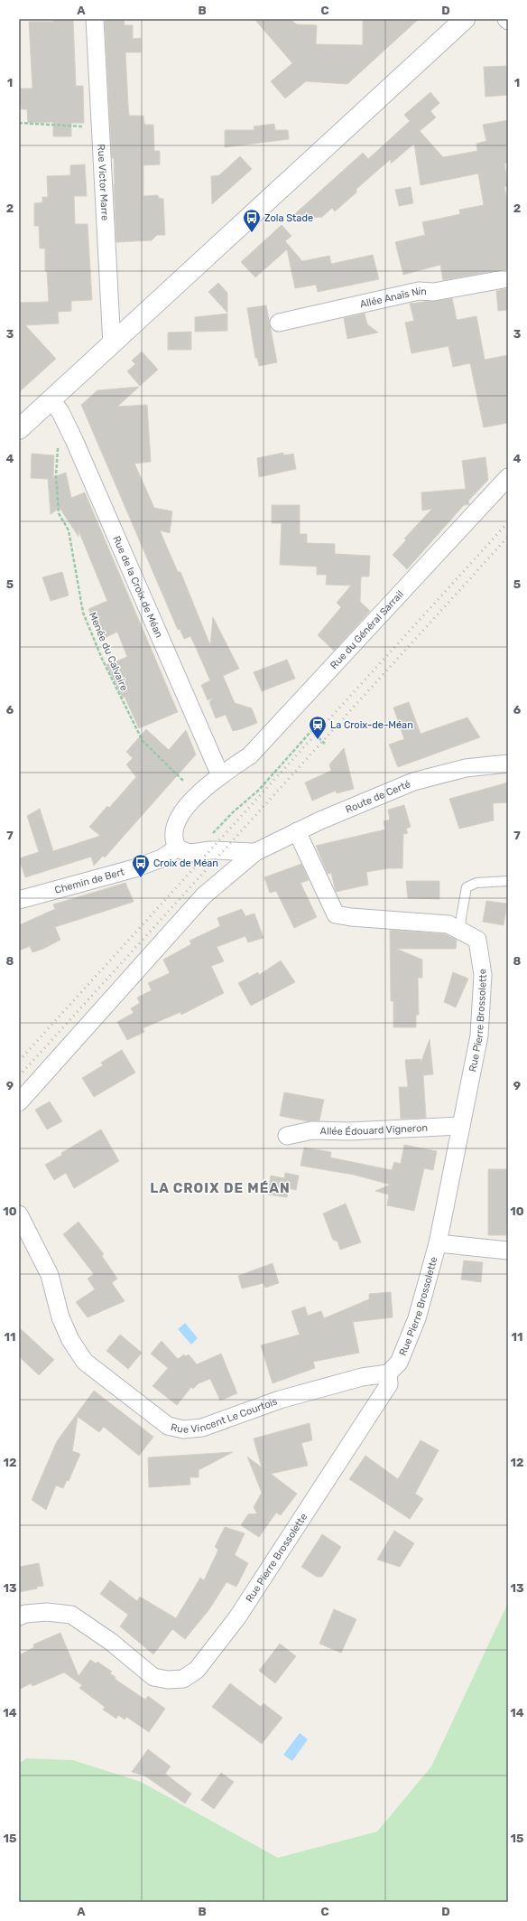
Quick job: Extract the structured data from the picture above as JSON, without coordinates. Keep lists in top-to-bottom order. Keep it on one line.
{"streets":{"street":["Rue Victor Marre","Allée Anaïs Nin","Rue de la Croix de Méan","Rue du Général Sarrail","Route de Certé","Chemin de Bert","Rue Pierre Brossolette","Allée Édouard Vigneron","Rue Vincent Le Courtois"],"path":["Menée du Calvaire"]},"crossings":[["Rue de la Croix de Méan","Rue du Général Sarrail"],["Rue du Général Sarrail","Chemin de Bert"],["Route de Certé","Rue Pierre Brossolette"],["Rue Pierre Brossolette","Allée Édouard Vigneron"],["Rue Pierre Brossolette","Rue Vincent Le Courtois"]],"districts":["LA CROIX DE MÉAN"],"places":{"bus stop":["Zola Stade","Croix de Méan"],"station":["La Croix-de-Méan"]},"grid":{"columns":["A","B","C","D"],"rows":["1","2","3","4","5","6","7","8","9","10","11","12","13","14","15"]}}
